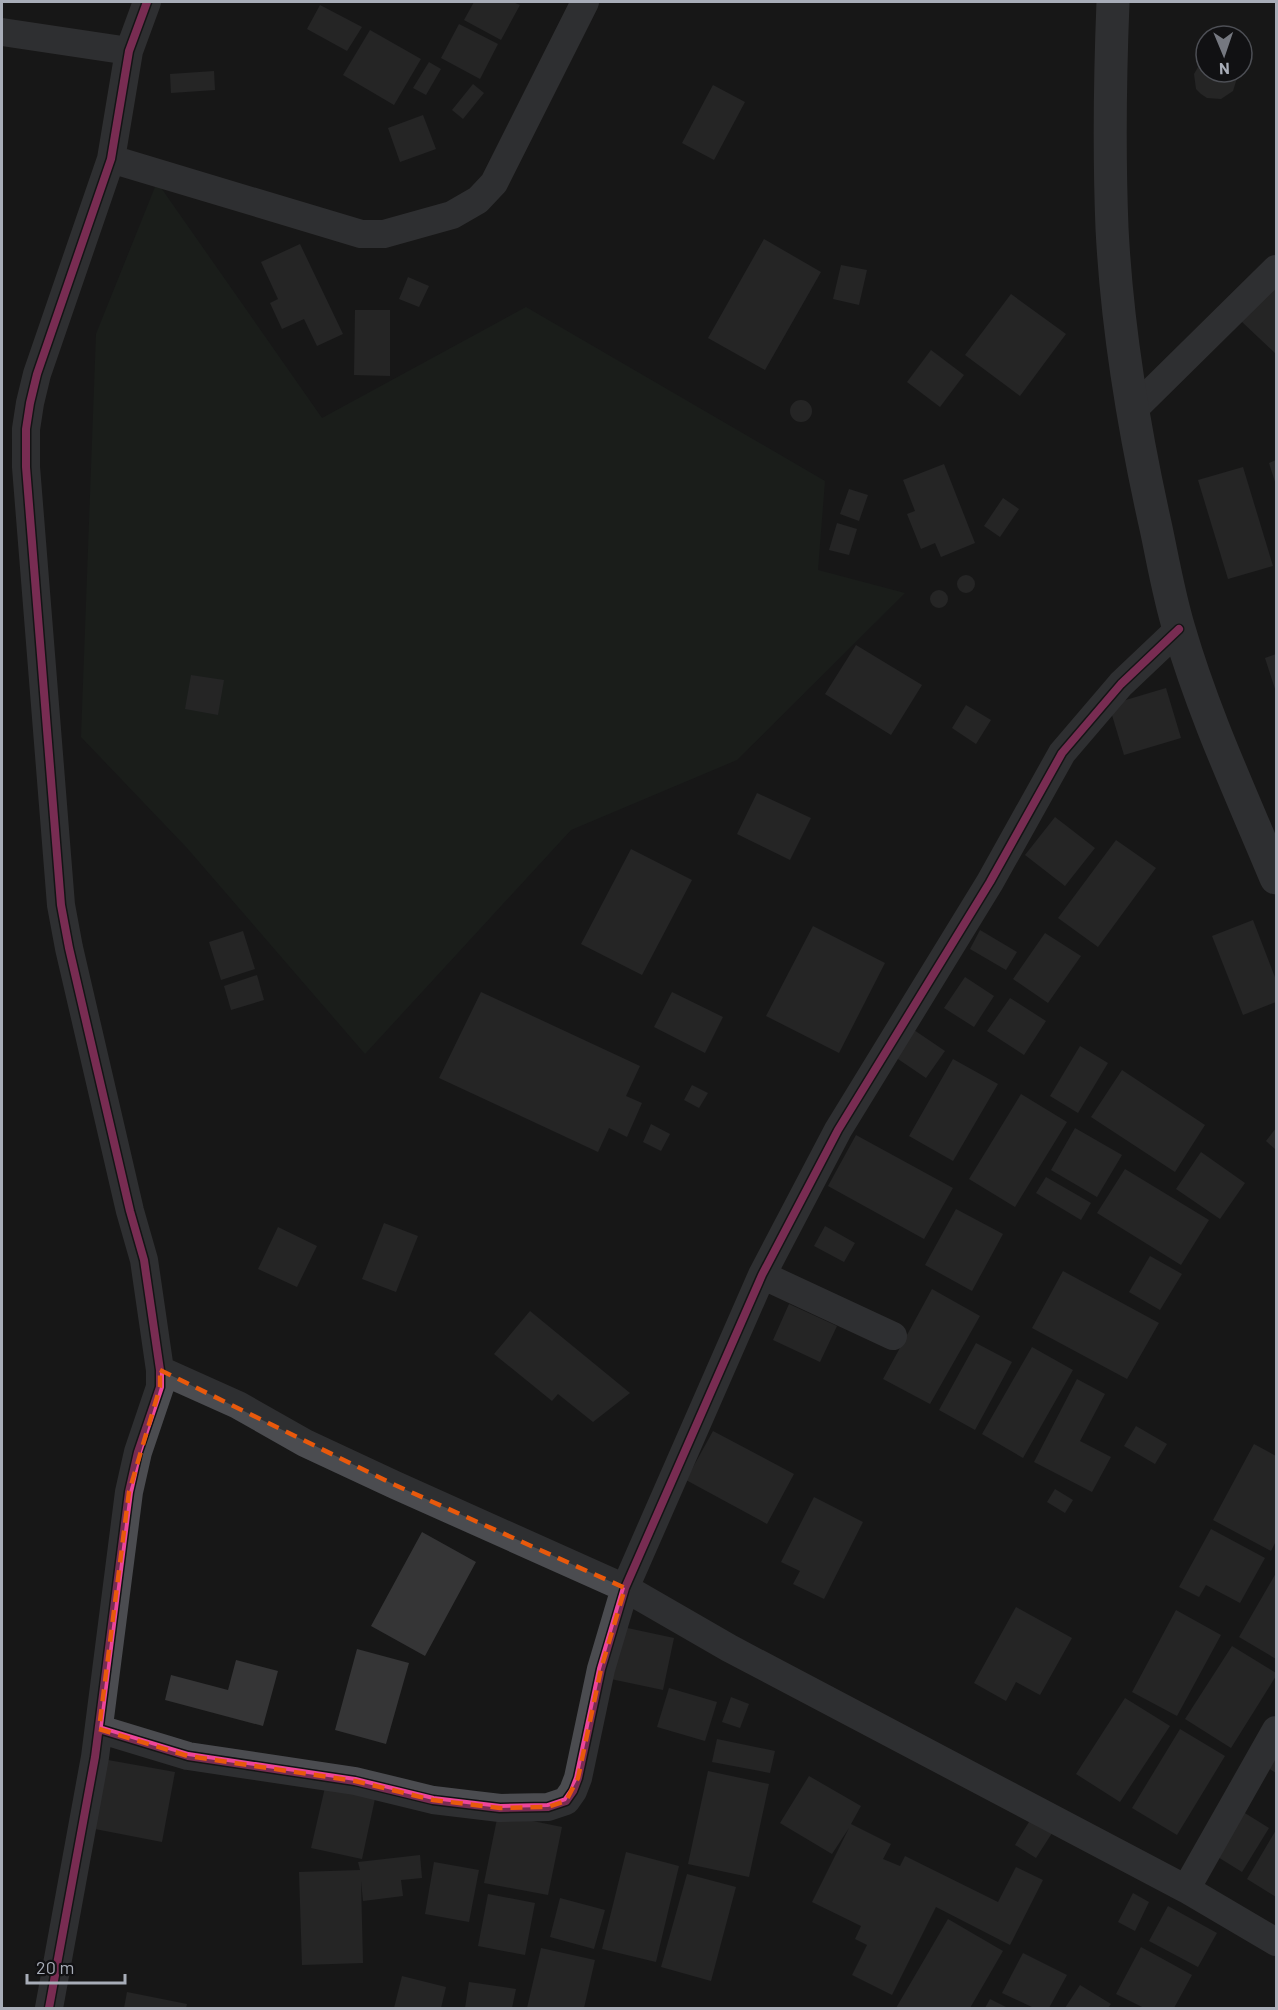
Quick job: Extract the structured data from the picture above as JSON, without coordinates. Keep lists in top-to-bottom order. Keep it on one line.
{"scale_bar":"20 m","north":"bottom"}
